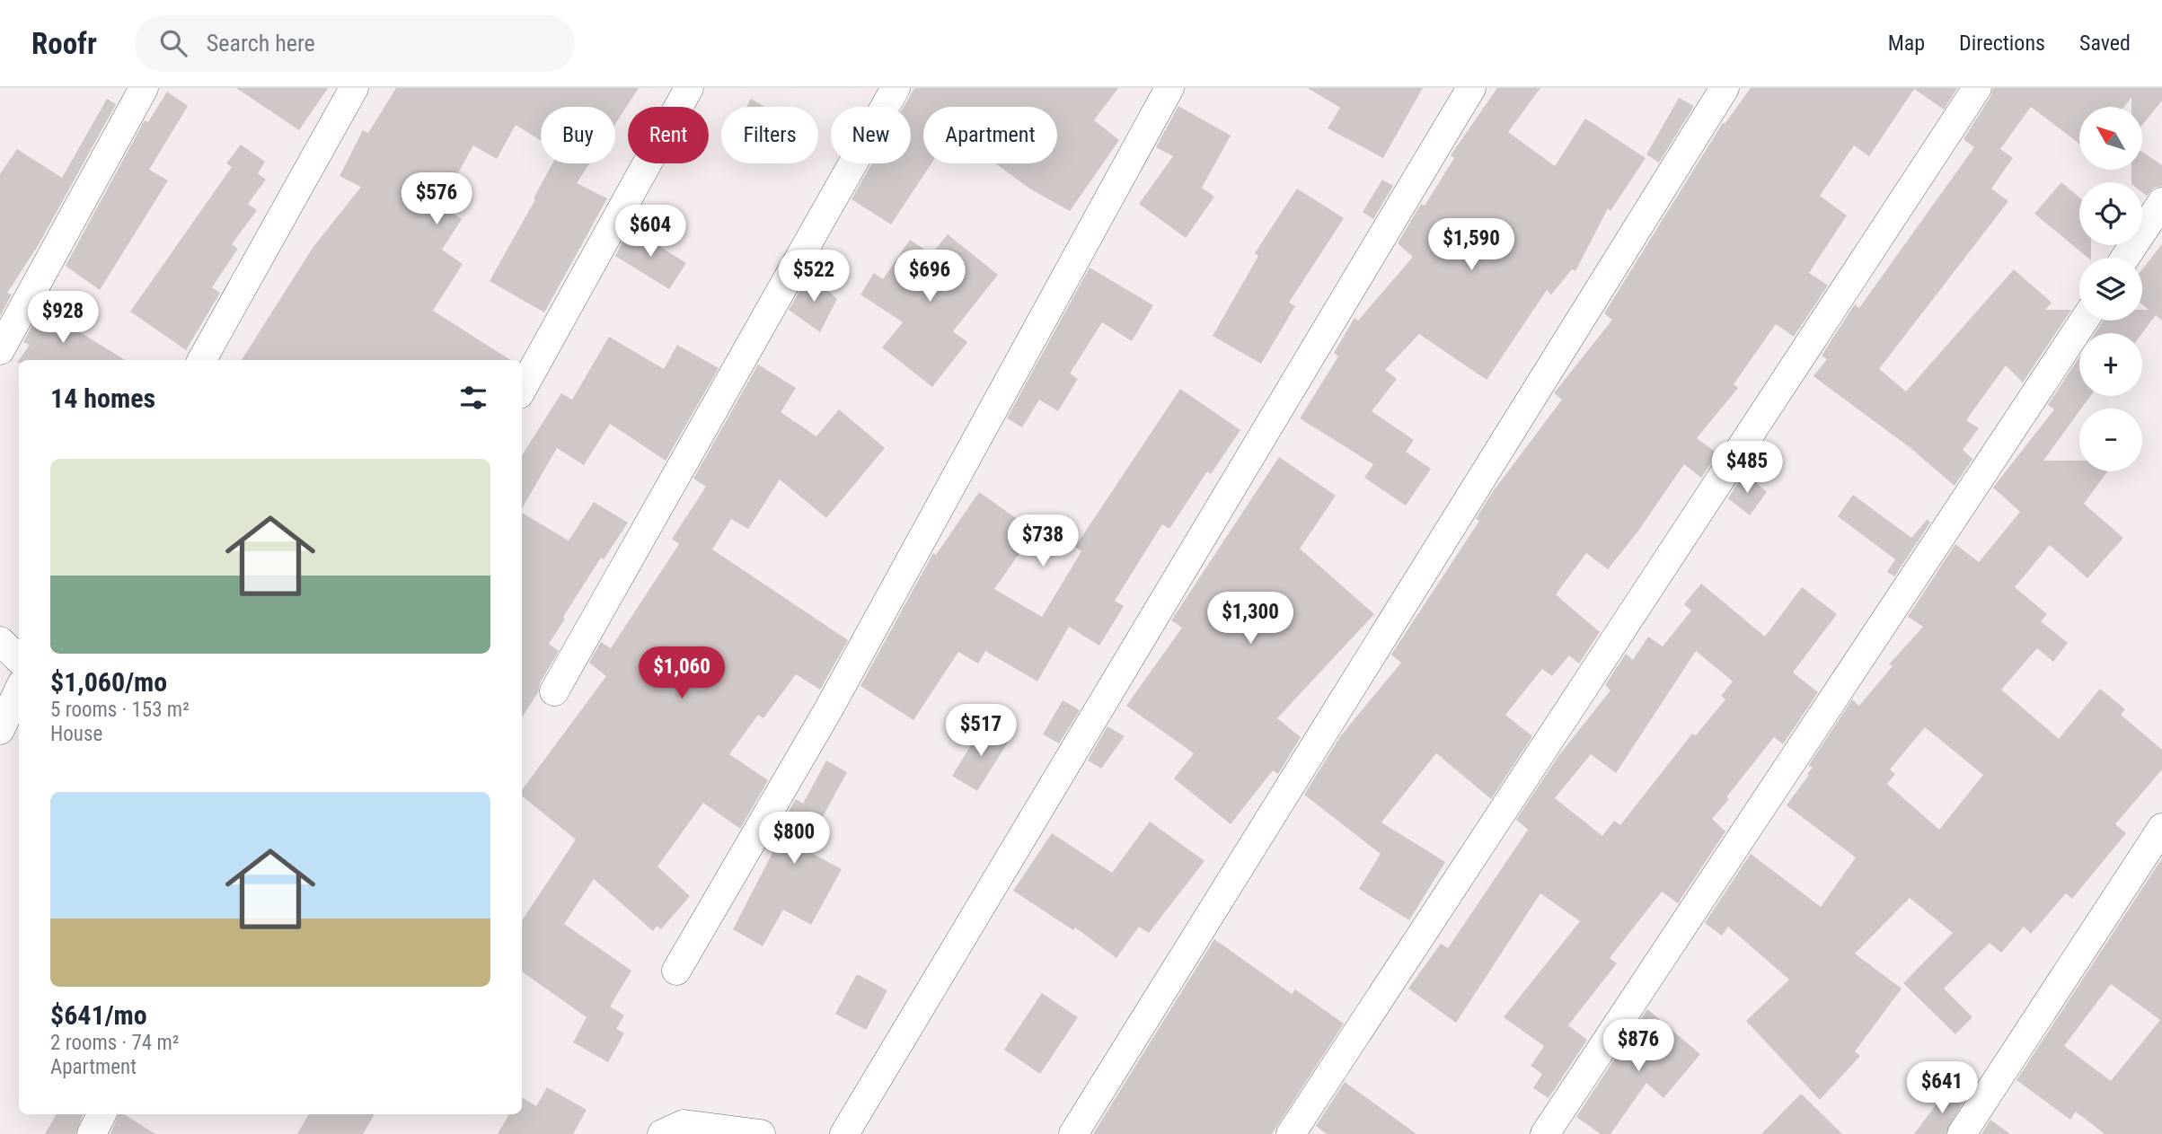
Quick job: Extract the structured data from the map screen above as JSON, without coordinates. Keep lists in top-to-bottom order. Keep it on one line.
{"north":"top left","page":{"header":"Roofr","search":"Search here","nav":["Map","Directions","Saved"],"map_buttons":["+","−"],"chip":["Buy","Rent","Filters","New","Apartment"],"price":["$576","$604","$1,590","$522","$696","$928","$485","$738","$1,300","$1,060","$517","$800","$876","$641"],"heading":"14 homes","list":[{"name":"$1,060/mo","note":"5 rooms · 153 m² · House"},{"name":"$641/mo","note":"2 rooms · 74 m² · Apartment"}]}}
